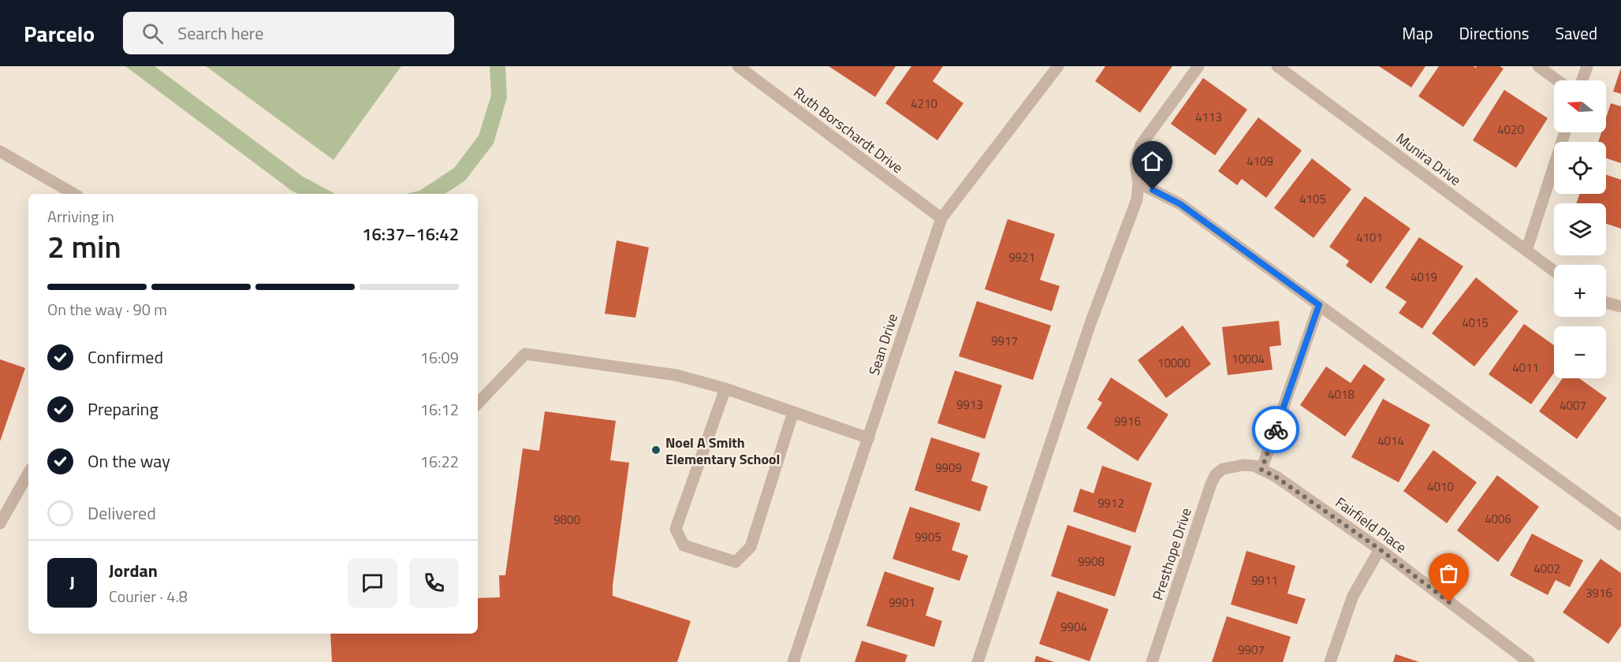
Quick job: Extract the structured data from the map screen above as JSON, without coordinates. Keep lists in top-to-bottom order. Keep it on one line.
{"streets":{"street":["Ruth Borschardt Drive","Munira Drive","Sean Drive","Fairfield Place","Presthope Drive"]},"crossings":[["Ruth Borschardt Drive","Sean Drive"],["Fairfield Place","Presthope Drive"]],"places":["Noel A Smith Elementary School"],"house_numbers":["4210","4113","4020","4109","4105","4101","9921","4019","4015","9917","10004","10000","4011","4018","9913","4007","9916","4014","9909","4010","9912","4006","9800","9905","9908","4002","9911","3916","9901","9904","9907"],"north":"left","page":{"header":"Parcelo","search":"Search here","nav":["Map","Directions","Saved"],"map_buttons":["+","−"],"heading":["2 min","Arriving in","16:37–16:42"],"panel":["Jordan","Courier · 4.8"],"bar":"On the way · 90 m","list":[["Confirmed","16:09"],["Preparing","16:12"],["On the way","16:22"],"Delivered"],"round":"J"}}
